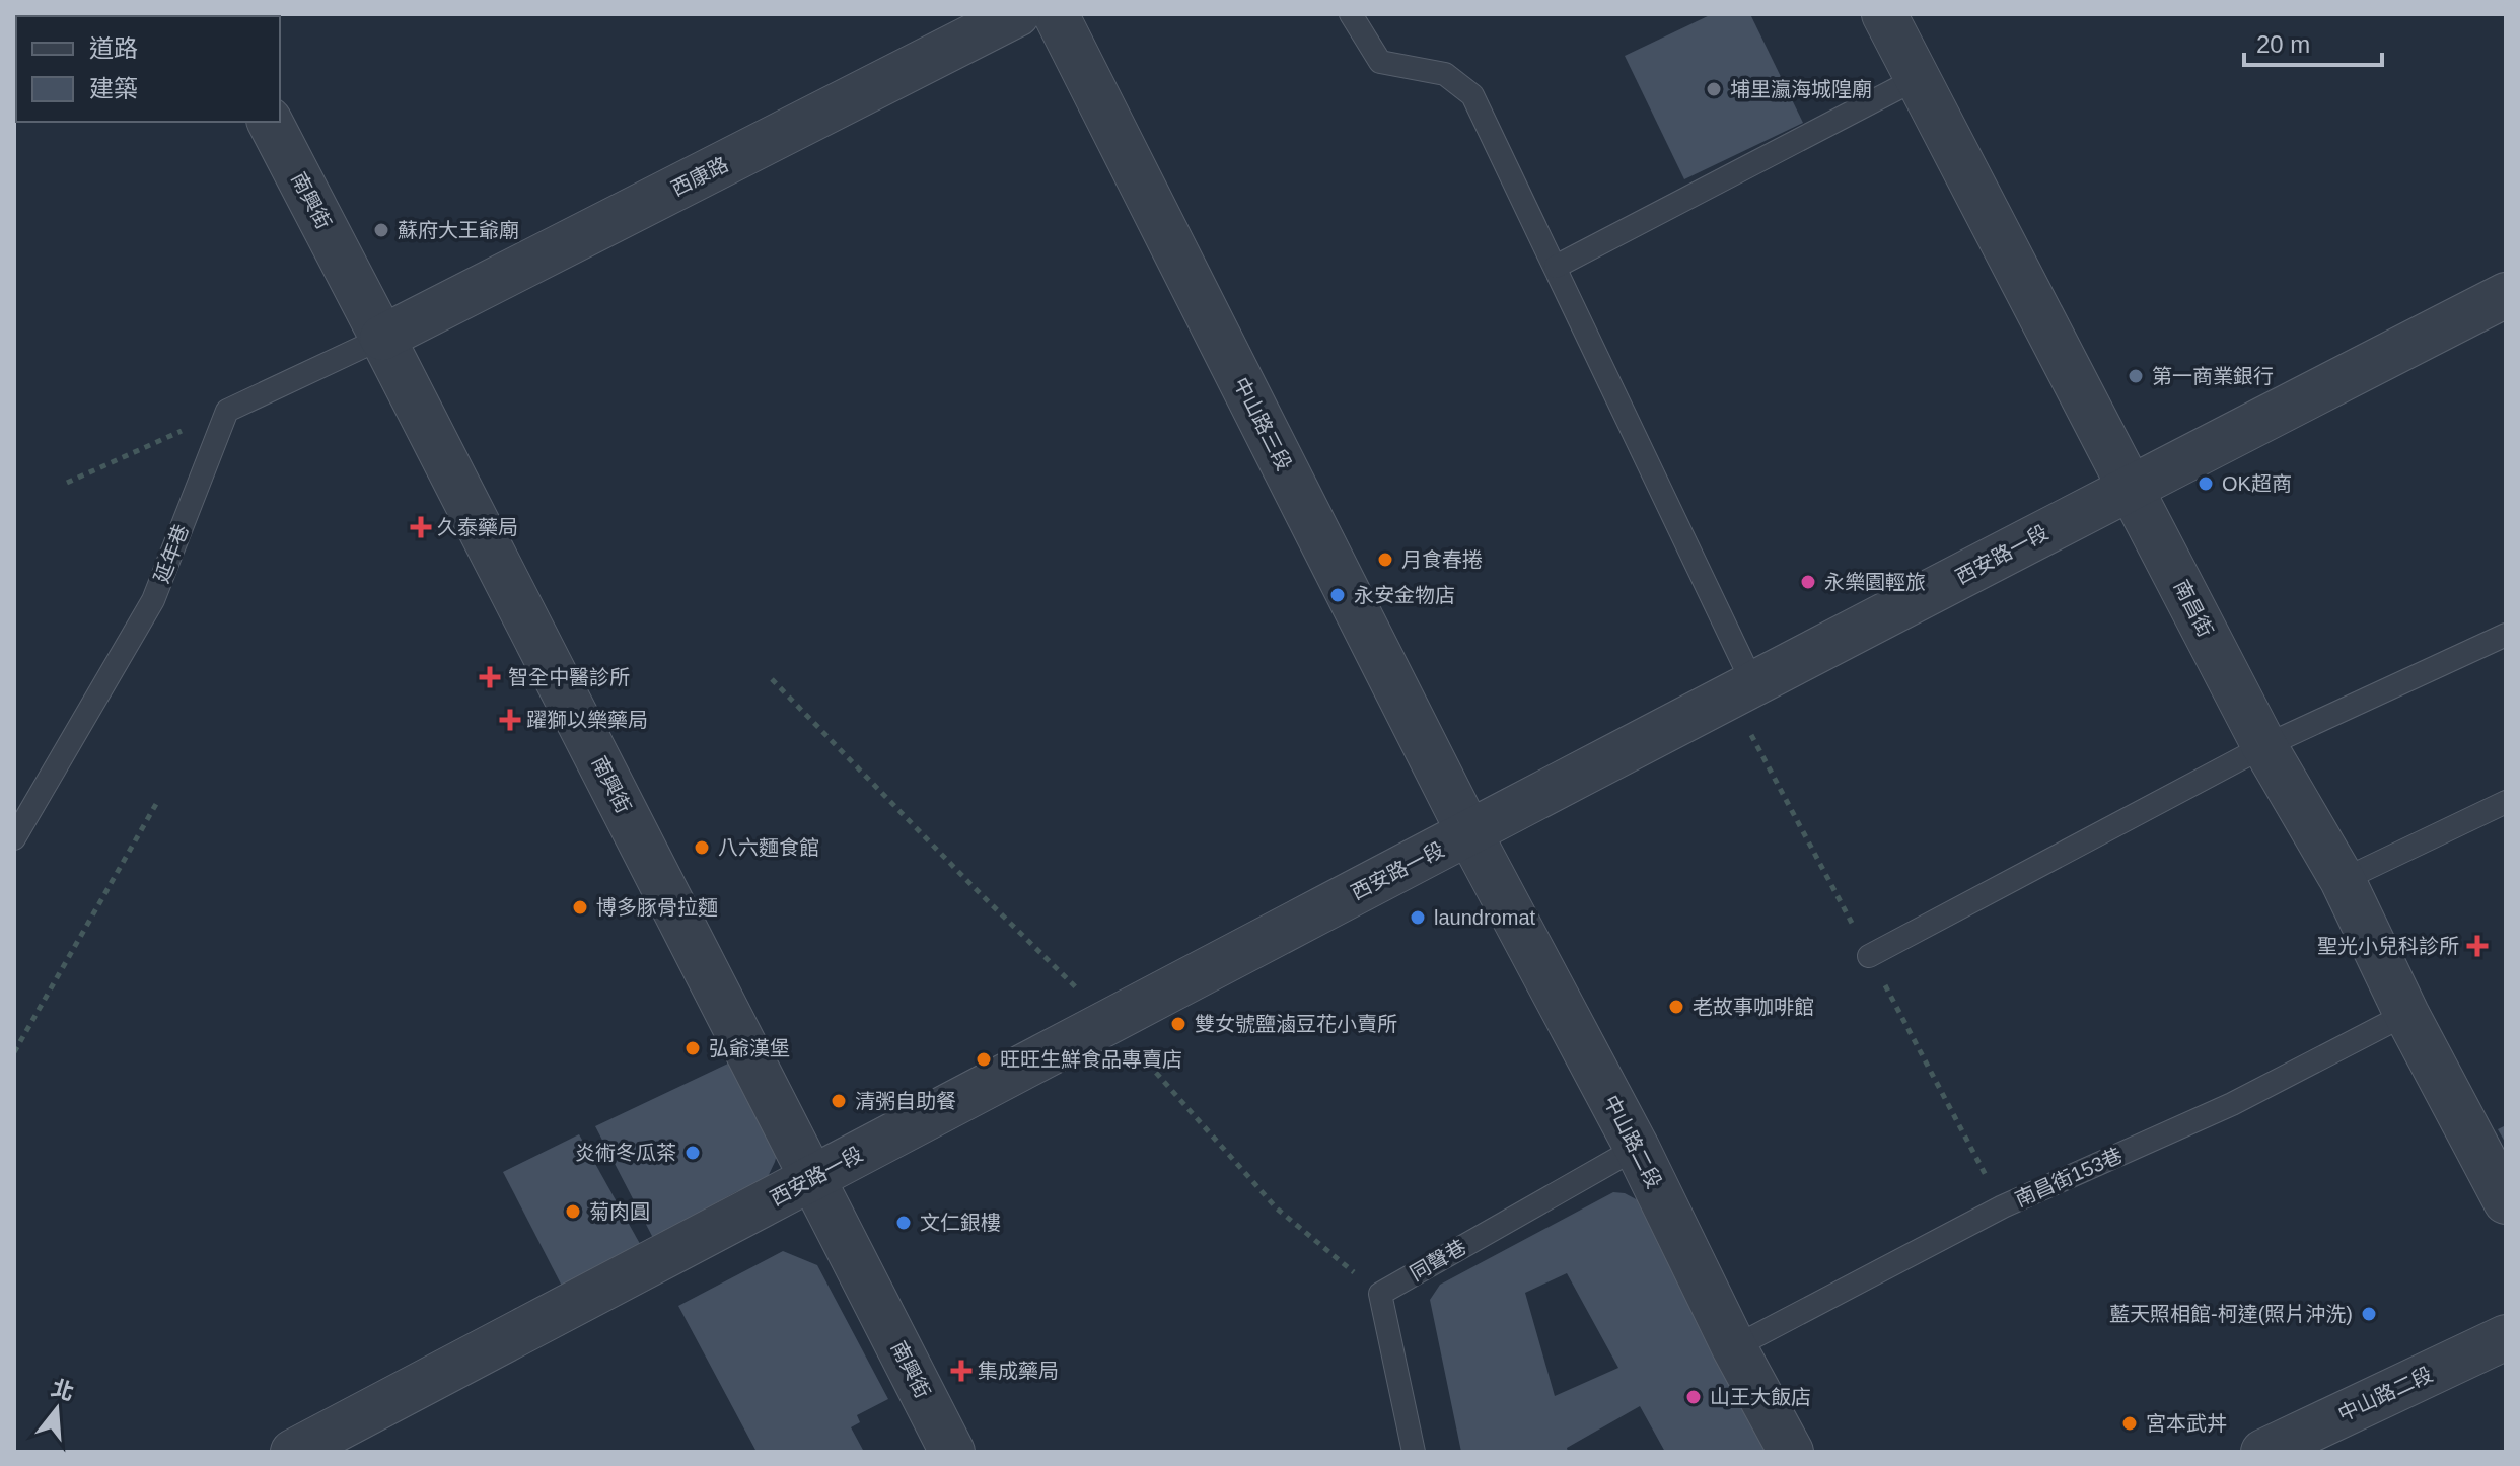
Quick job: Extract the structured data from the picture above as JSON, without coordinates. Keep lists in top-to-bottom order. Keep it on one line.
{"streets":{"street":["西康路","南興街","中山路三段","西安路一段","南昌街","中山路二段"],"lane":["延年巷","南昌街153巷","同聲巷"]},"crossings":[["西康路","南興街"],["南興街","西安路一段"],["中山路三段","西安路一段"],["中山路三段","中山路二段"],["西安路一段","南昌街"],["西安路一段","中山路二段"],["南昌街","南昌街153巷"],["中山路二段","南昌街153巷"],["中山路二段","同聲巷"]],"places":{"other":["埔里瀛海城隍廟","蘇府大王爺廟","第一商業銀行","OK超商","月食春捲","永樂園輕旅","永安金物店","八六麵食館","博多豚骨拉麵","laundromat","老故事咖啡館","雙女號鹽滷豆花小賣所","弘爺漢堡","旺旺生鮮食品專賣店","清粥自助餐","炎術冬瓜茶","菊肉圓","文仁銀樓","藍天照相館-柯達(照片沖洗)","山王大飯店","宮本武丼"],"health":["久泰藥局","智全中醫診所","躍獅以樂藥局","聖光小兒科診所","集成藥局"]},"legend":["道路","建築"],"scale_bar":"20 m","north":"top"}
